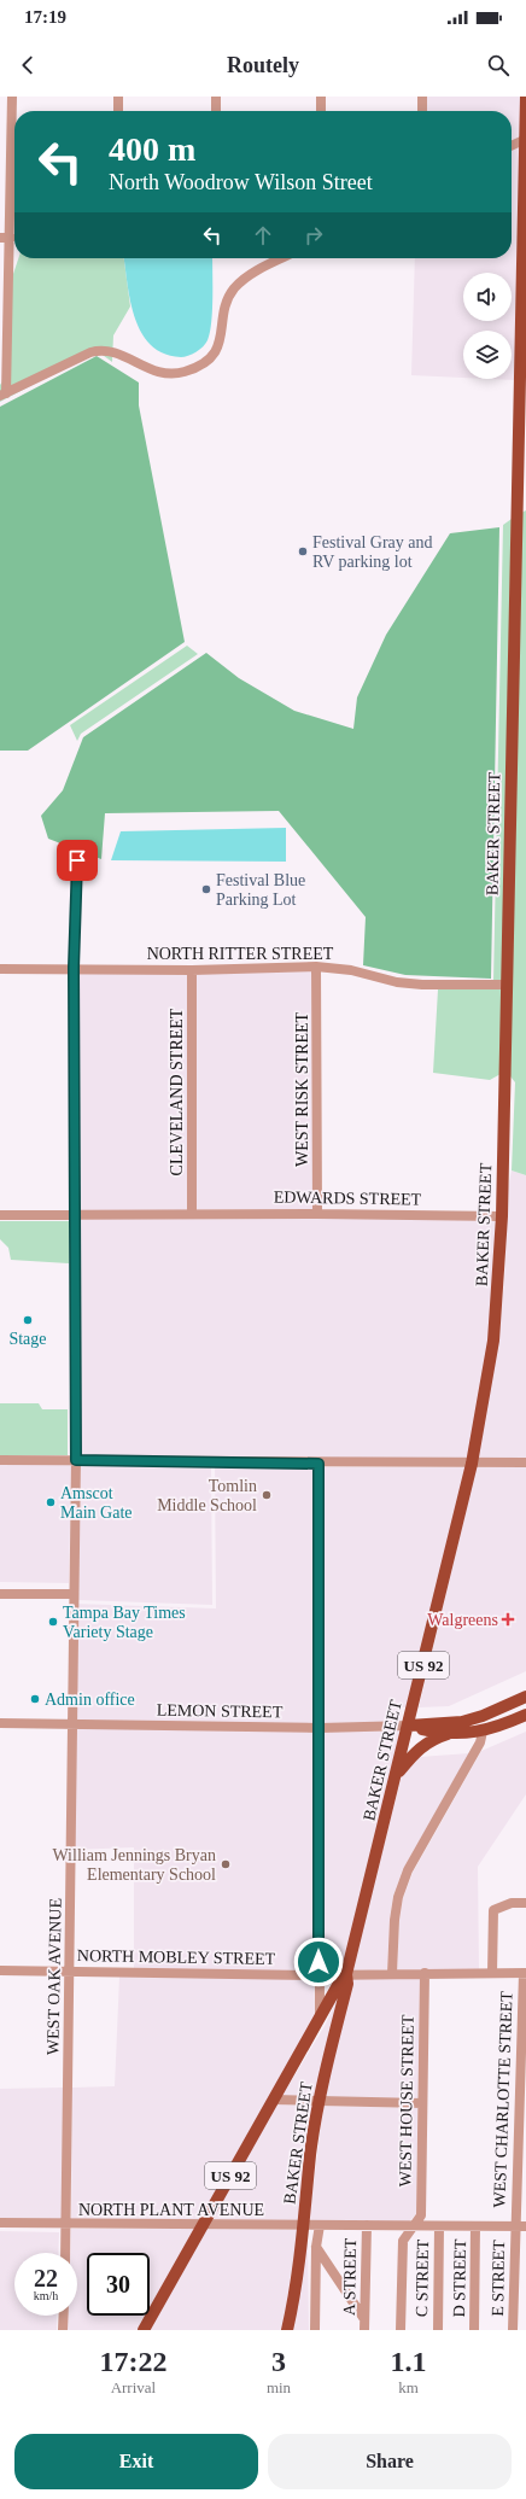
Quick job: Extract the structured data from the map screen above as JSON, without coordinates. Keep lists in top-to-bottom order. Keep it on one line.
{"streets":{"main road":["BAKER STREET","US 92"],"street":["NORTH RITTER STREET","WEST RISK STREET","CLEVELAND STREET","EDWARDS STREET","LEMON STREET","NORTH MOBLEY STREET","WEST OAK AVENUE","WEST CHARLOTTE STREET","WEST HOUSE STREET","NORTH PLANT AVENUE","A STREET","C STREET","D STREET","E STREET"]},"crossings":[["BAKER STREET","NORTH RITTER STREET"],["BAKER STREET","EDWARDS STREET"],["BAKER STREET","US 92"],["BAKER STREET","LEMON STREET"],["BAKER STREET","NORTH MOBLEY STREET"],["BAKER STREET","NORTH PLANT AVENUE"],["NORTH RITTER STREET","WEST RISK STREET"],["NORTH RITTER STREET","CLEVELAND STREET"],["NORTH RITTER STREET","WEST OAK AVENUE"],["WEST RISK STREET","EDWARDS STREET"],["CLEVELAND STREET","EDWARDS STREET"],["EDWARDS STREET","WEST OAK AVENUE"],["US 92","NORTH MOBLEY STREET"],["US 92","NORTH PLANT AVENUE"],["LEMON STREET","WEST OAK AVENUE"],["NORTH MOBLEY STREET","WEST OAK AVENUE"],["NORTH MOBLEY STREET","WEST CHARLOTTE STREET"],["NORTH MOBLEY STREET","WEST HOUSE STREET"],["WEST OAK AVENUE","NORTH PLANT AVENUE"],["WEST CHARLOTTE STREET","NORTH PLANT AVENUE"],["WEST CHARLOTTE STREET","E STREET"],["WEST HOUSE STREET","NORTH PLANT AVENUE"],["NORTH PLANT AVENUE","A STREET"],["NORTH PLANT AVENUE","C STREET"],["NORTH PLANT AVENUE","D STREET"],["NORTH PLANT AVENUE","E STREET"]],"places":{"other":["Festival Gray and RV parking lot","Festival Blue Parking Lot","Stage","Tomlin Middle School","Amscot Main Gate","Tampa Bay Times Variety Stage","Admin office","William Jennings Bryan Elementary School"],"health":["Walgreens"]},"page":{"status":"17:19","header":"Routely","turn":["400 m","North Woodrow Wilson Street"],"speed":"22 km/h","limit":"30","eta":["17:22","Arrival","3","min","1.1","km"],"buttons":["Exit","Share"]}}
